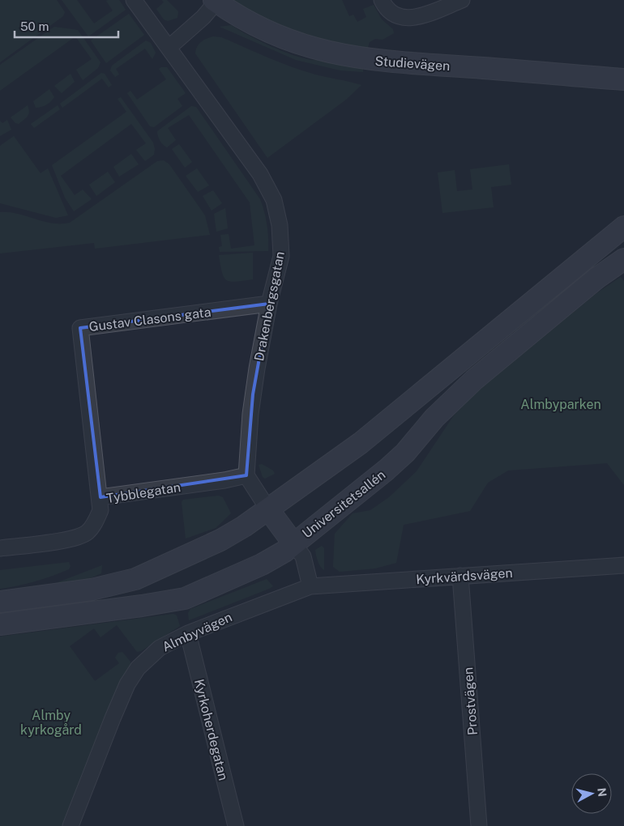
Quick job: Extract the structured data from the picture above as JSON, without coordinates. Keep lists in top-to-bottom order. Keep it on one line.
{"streets":{"main road":["Studievägen","Universitetsallén"],"street":["Drakenbergsgatan","Gustav Clasons gata","Tybblegatan","Kyrkvärdsvägen","Almbyvägen","Prostvägen","Kyrkoherdegatan"]},"crossings":[["Drakenbergsgatan","Gustav Clasons gata"],["Drakenbergsgatan","Tybblegatan"],["Gustav Clasons gata","Tybblegatan"],["Kyrkvärdsvägen","Almbyvägen"],["Kyrkvärdsvägen","Prostvägen"],["Almbyvägen","Kyrkoherdegatan"]],"parks":["Almbyparken","Almby kyrkogård"],"scale_bar":"50 m","north":"right"}
